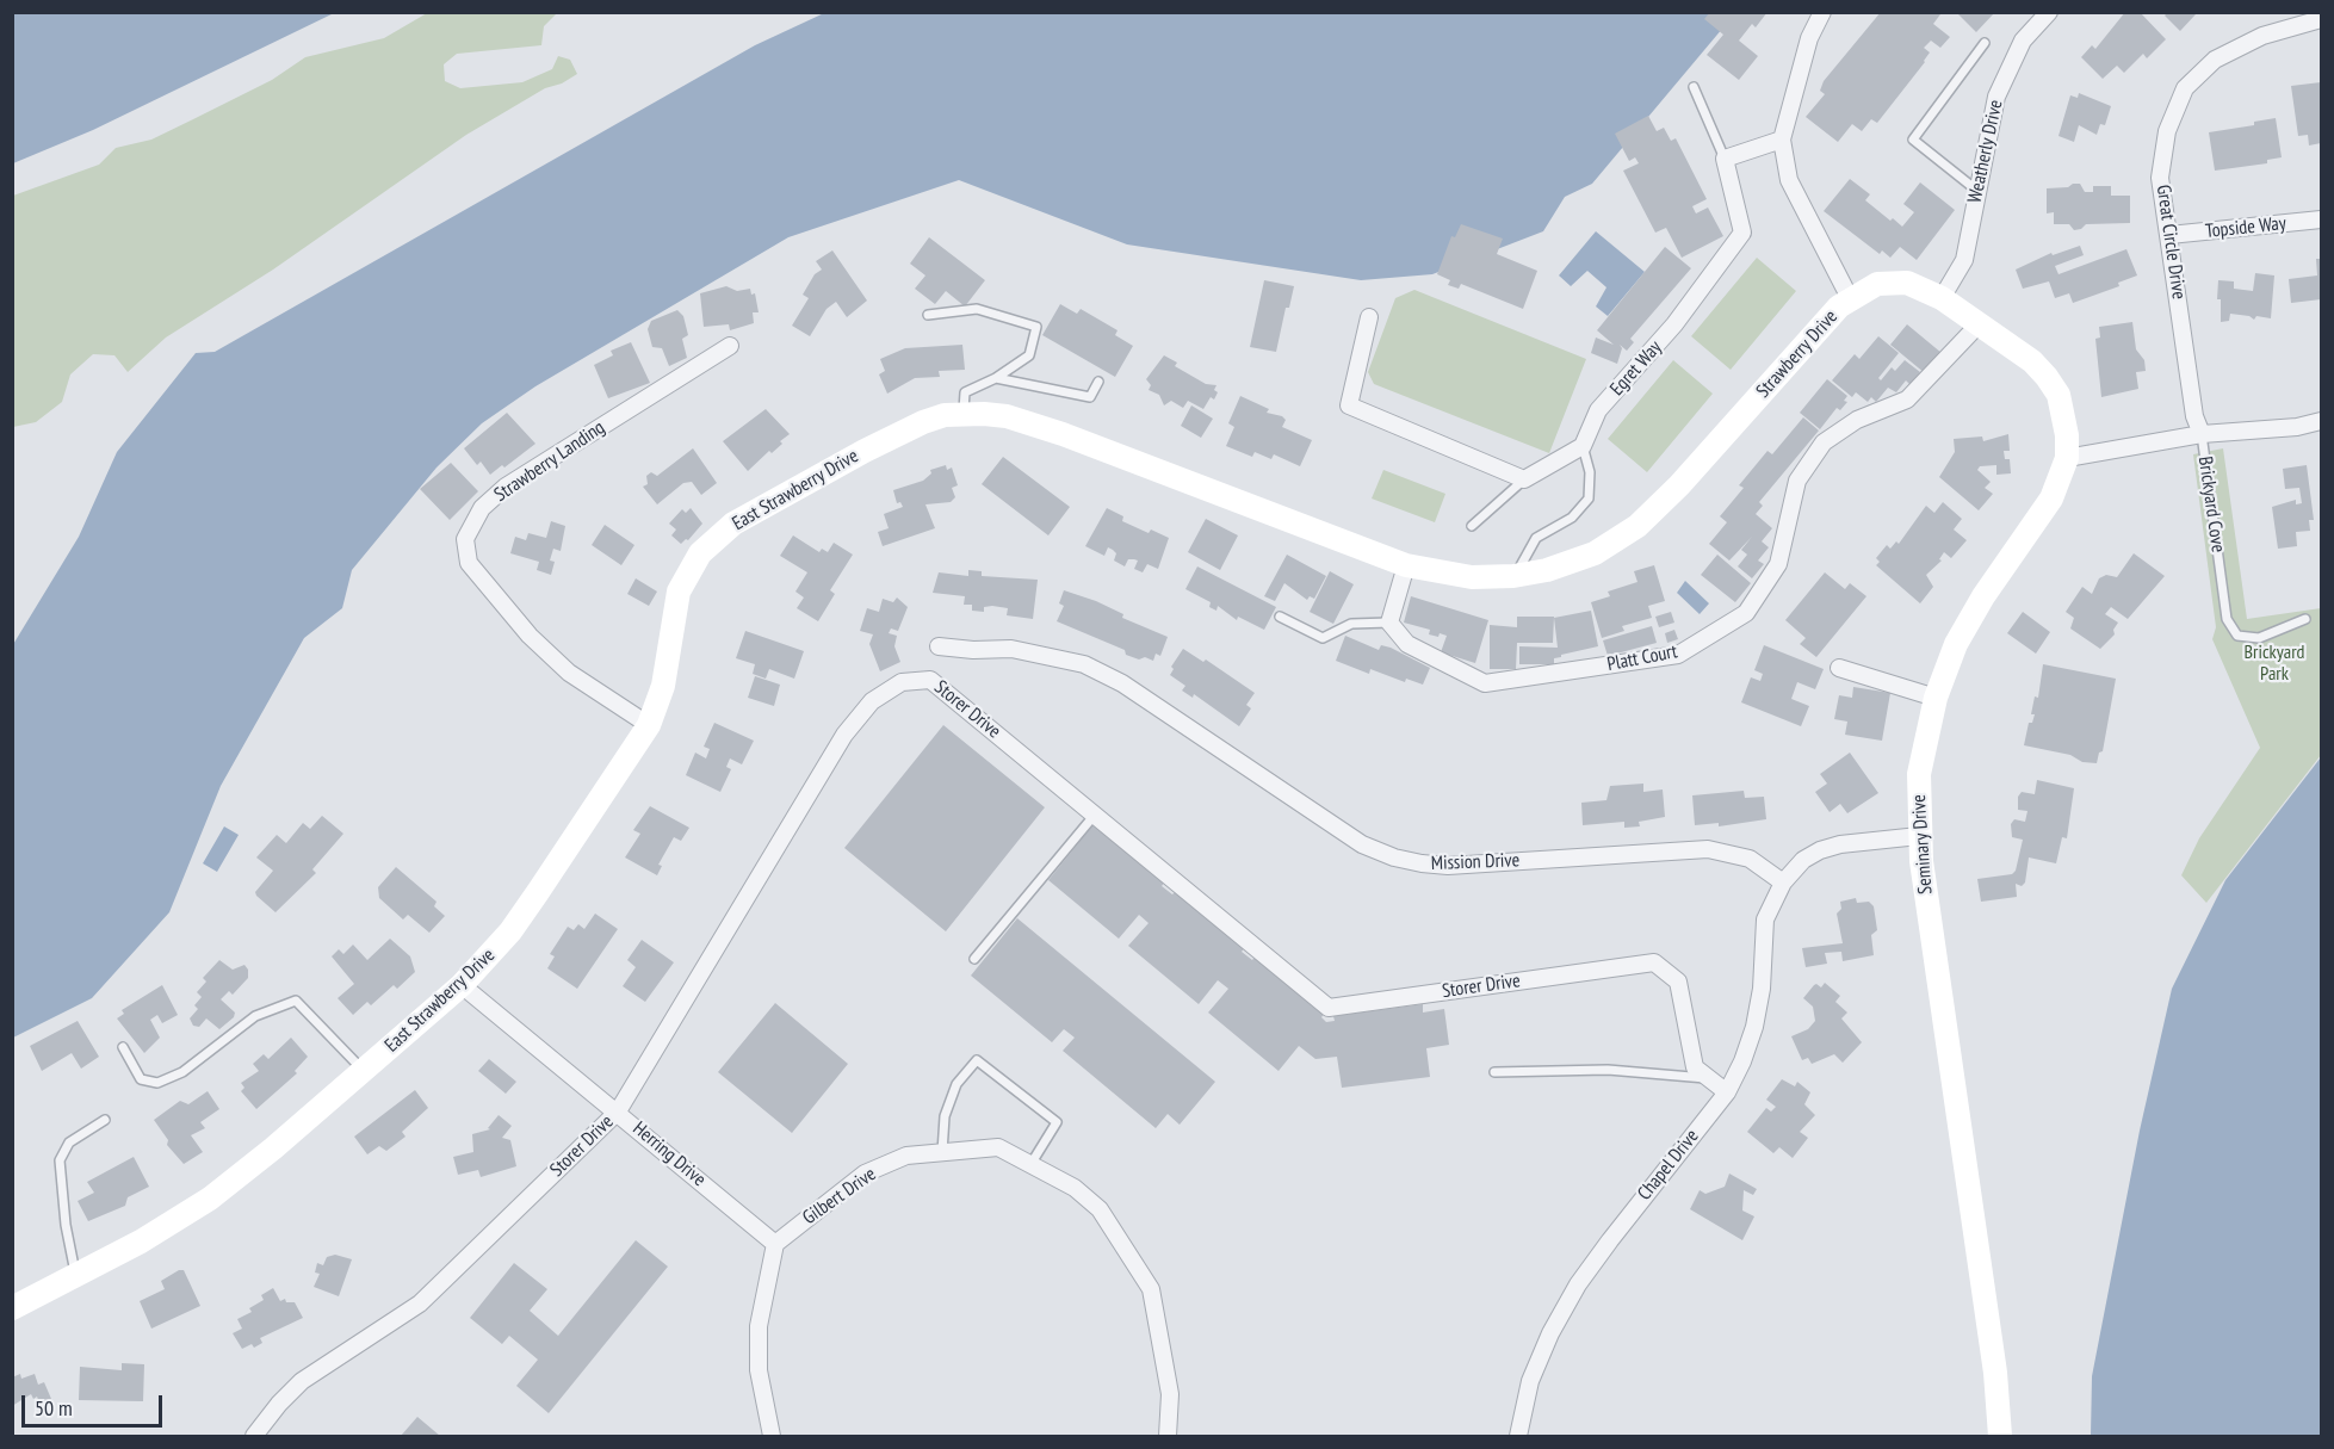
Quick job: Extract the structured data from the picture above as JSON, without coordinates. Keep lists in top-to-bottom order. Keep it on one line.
{"streets":{"street":["Weatherly Drive","Topside Way","Great Circle Drive","Strawberry Drive","Egret Way","Strawberry Landing","East Strawberry Drive","Brickyard Cove","Platt Court","Storer Drive","Seminary Drive","Mission Drive","Herring Drive","Chapel Drive","Gilbert Drive"]},"crossings":[["Weatherly Drive","Strawberry Drive"],["Weatherly Drive","Seminary Drive"],["Topside Way","Great Circle Drive"],["Great Circle Drive","Brickyard Cove"],["Strawberry Drive","East Strawberry Drive"],["Strawberry Drive","Seminary Drive"],["Strawberry Landing","East Strawberry Drive"],["East Strawberry Drive","Herring Drive"],["Brickyard Cove","Seminary Drive"],["Platt Court","Seminary Drive"],["Storer Drive","Herring Drive"],["Mission Drive","Chapel Drive"],["Herring Drive","Gilbert Drive"]],"parks":["Brickyard Park"],"scale_bar":"50 m"}
